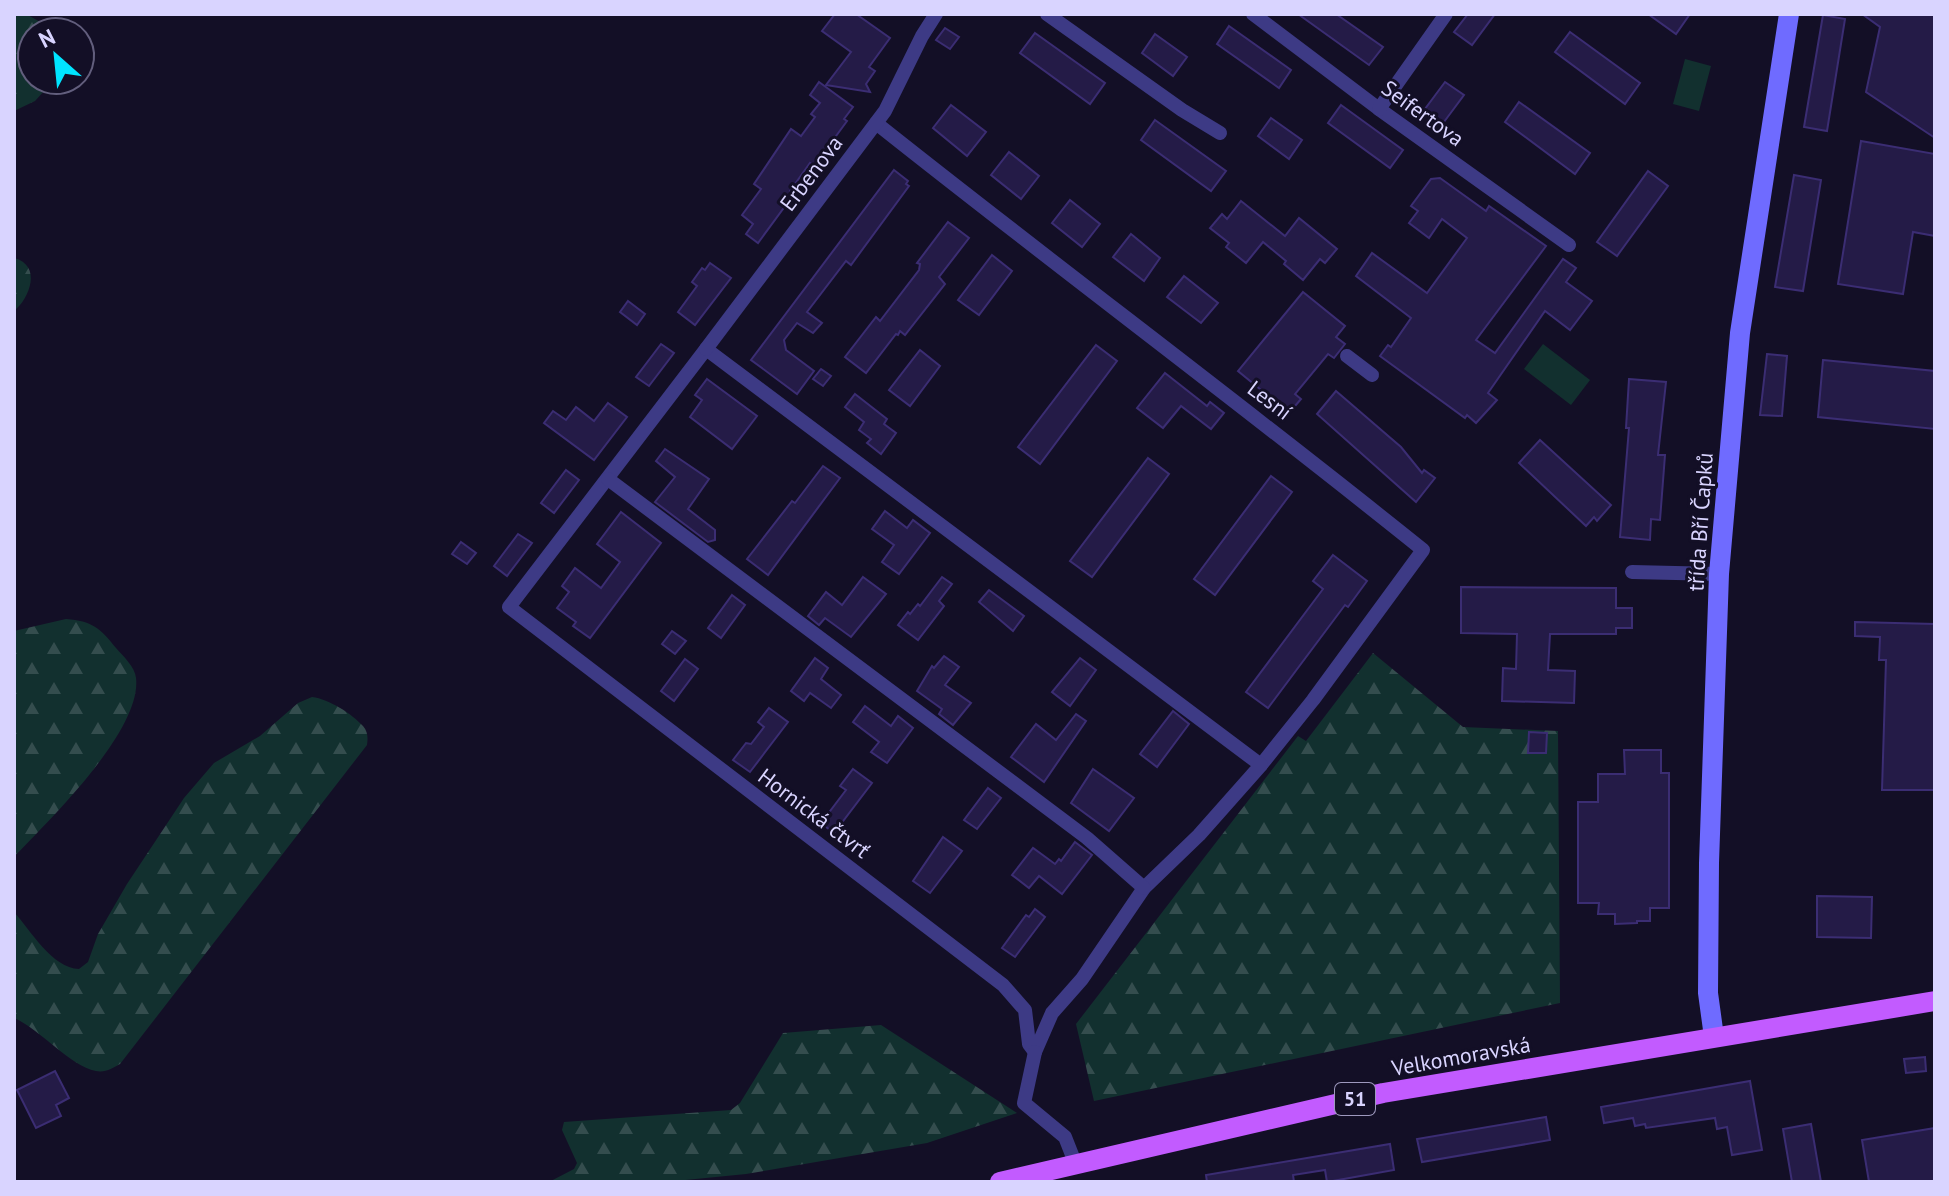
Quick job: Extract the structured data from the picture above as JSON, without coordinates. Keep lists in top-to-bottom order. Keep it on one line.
{"streets":{"main road":["Velkomoravská","51"],"street":["Seifertova","Erbenova","Lesní","třída Bří Čapků","Hornická čtvrť"]},"crossings":[["Erbenova","Lesní"],["Erbenova","Hornická čtvrť"],["třída Bří Čapků","Velkomoravská"]],"north":"top left"}
